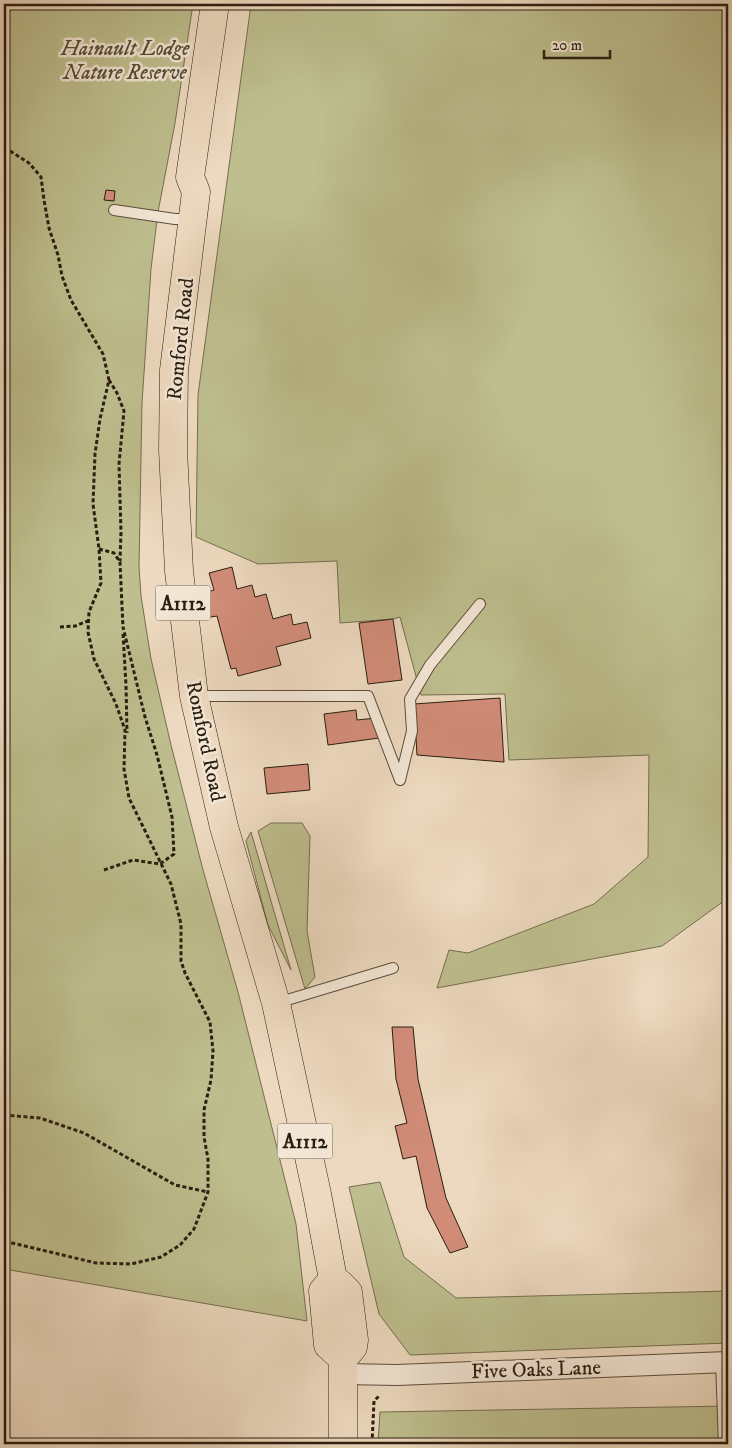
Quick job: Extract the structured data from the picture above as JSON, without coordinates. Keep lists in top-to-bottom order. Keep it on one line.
{"streets":{"main road":["Romford Road","A1112"],"street":["Five Oaks Lane"]},"crossings":[["Romford Road","Five Oaks Lane"]],"parks":["Hainault Lodge Nature Reserve"],"scale_bar":"20 m"}
